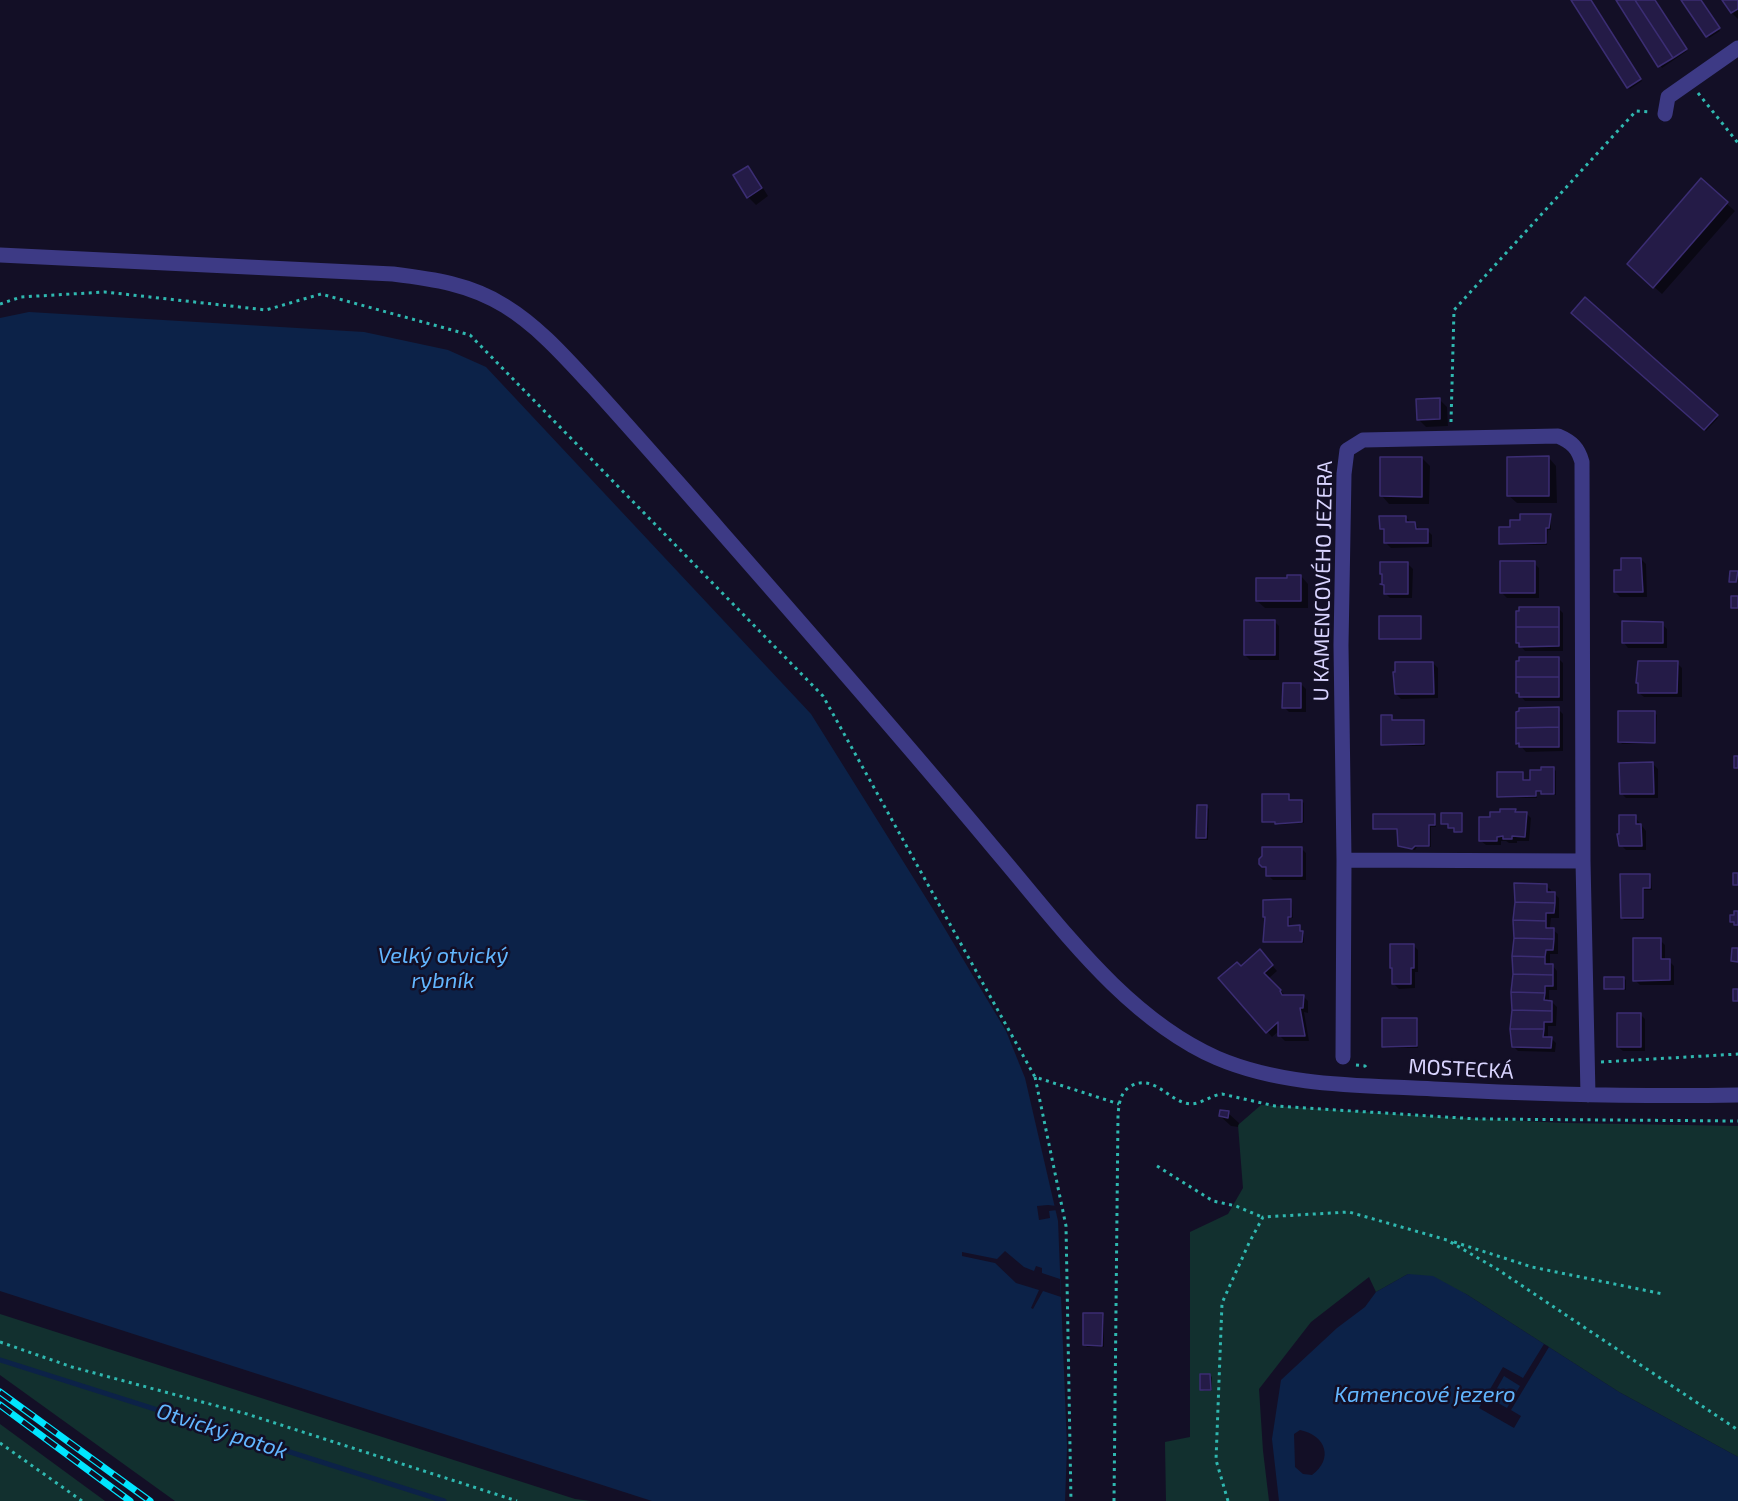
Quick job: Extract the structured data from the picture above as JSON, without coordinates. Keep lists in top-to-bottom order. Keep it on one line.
{"streets":{"street":["U KAMENCOVÉHO JEZERA","MOSTECKÁ"]},"crossings":[["U KAMENCOVÉHO JEZERA","MOSTECKÁ"]],"water":["Velký otvický rybník","Kamencové jezero","Otvický potok"]}
